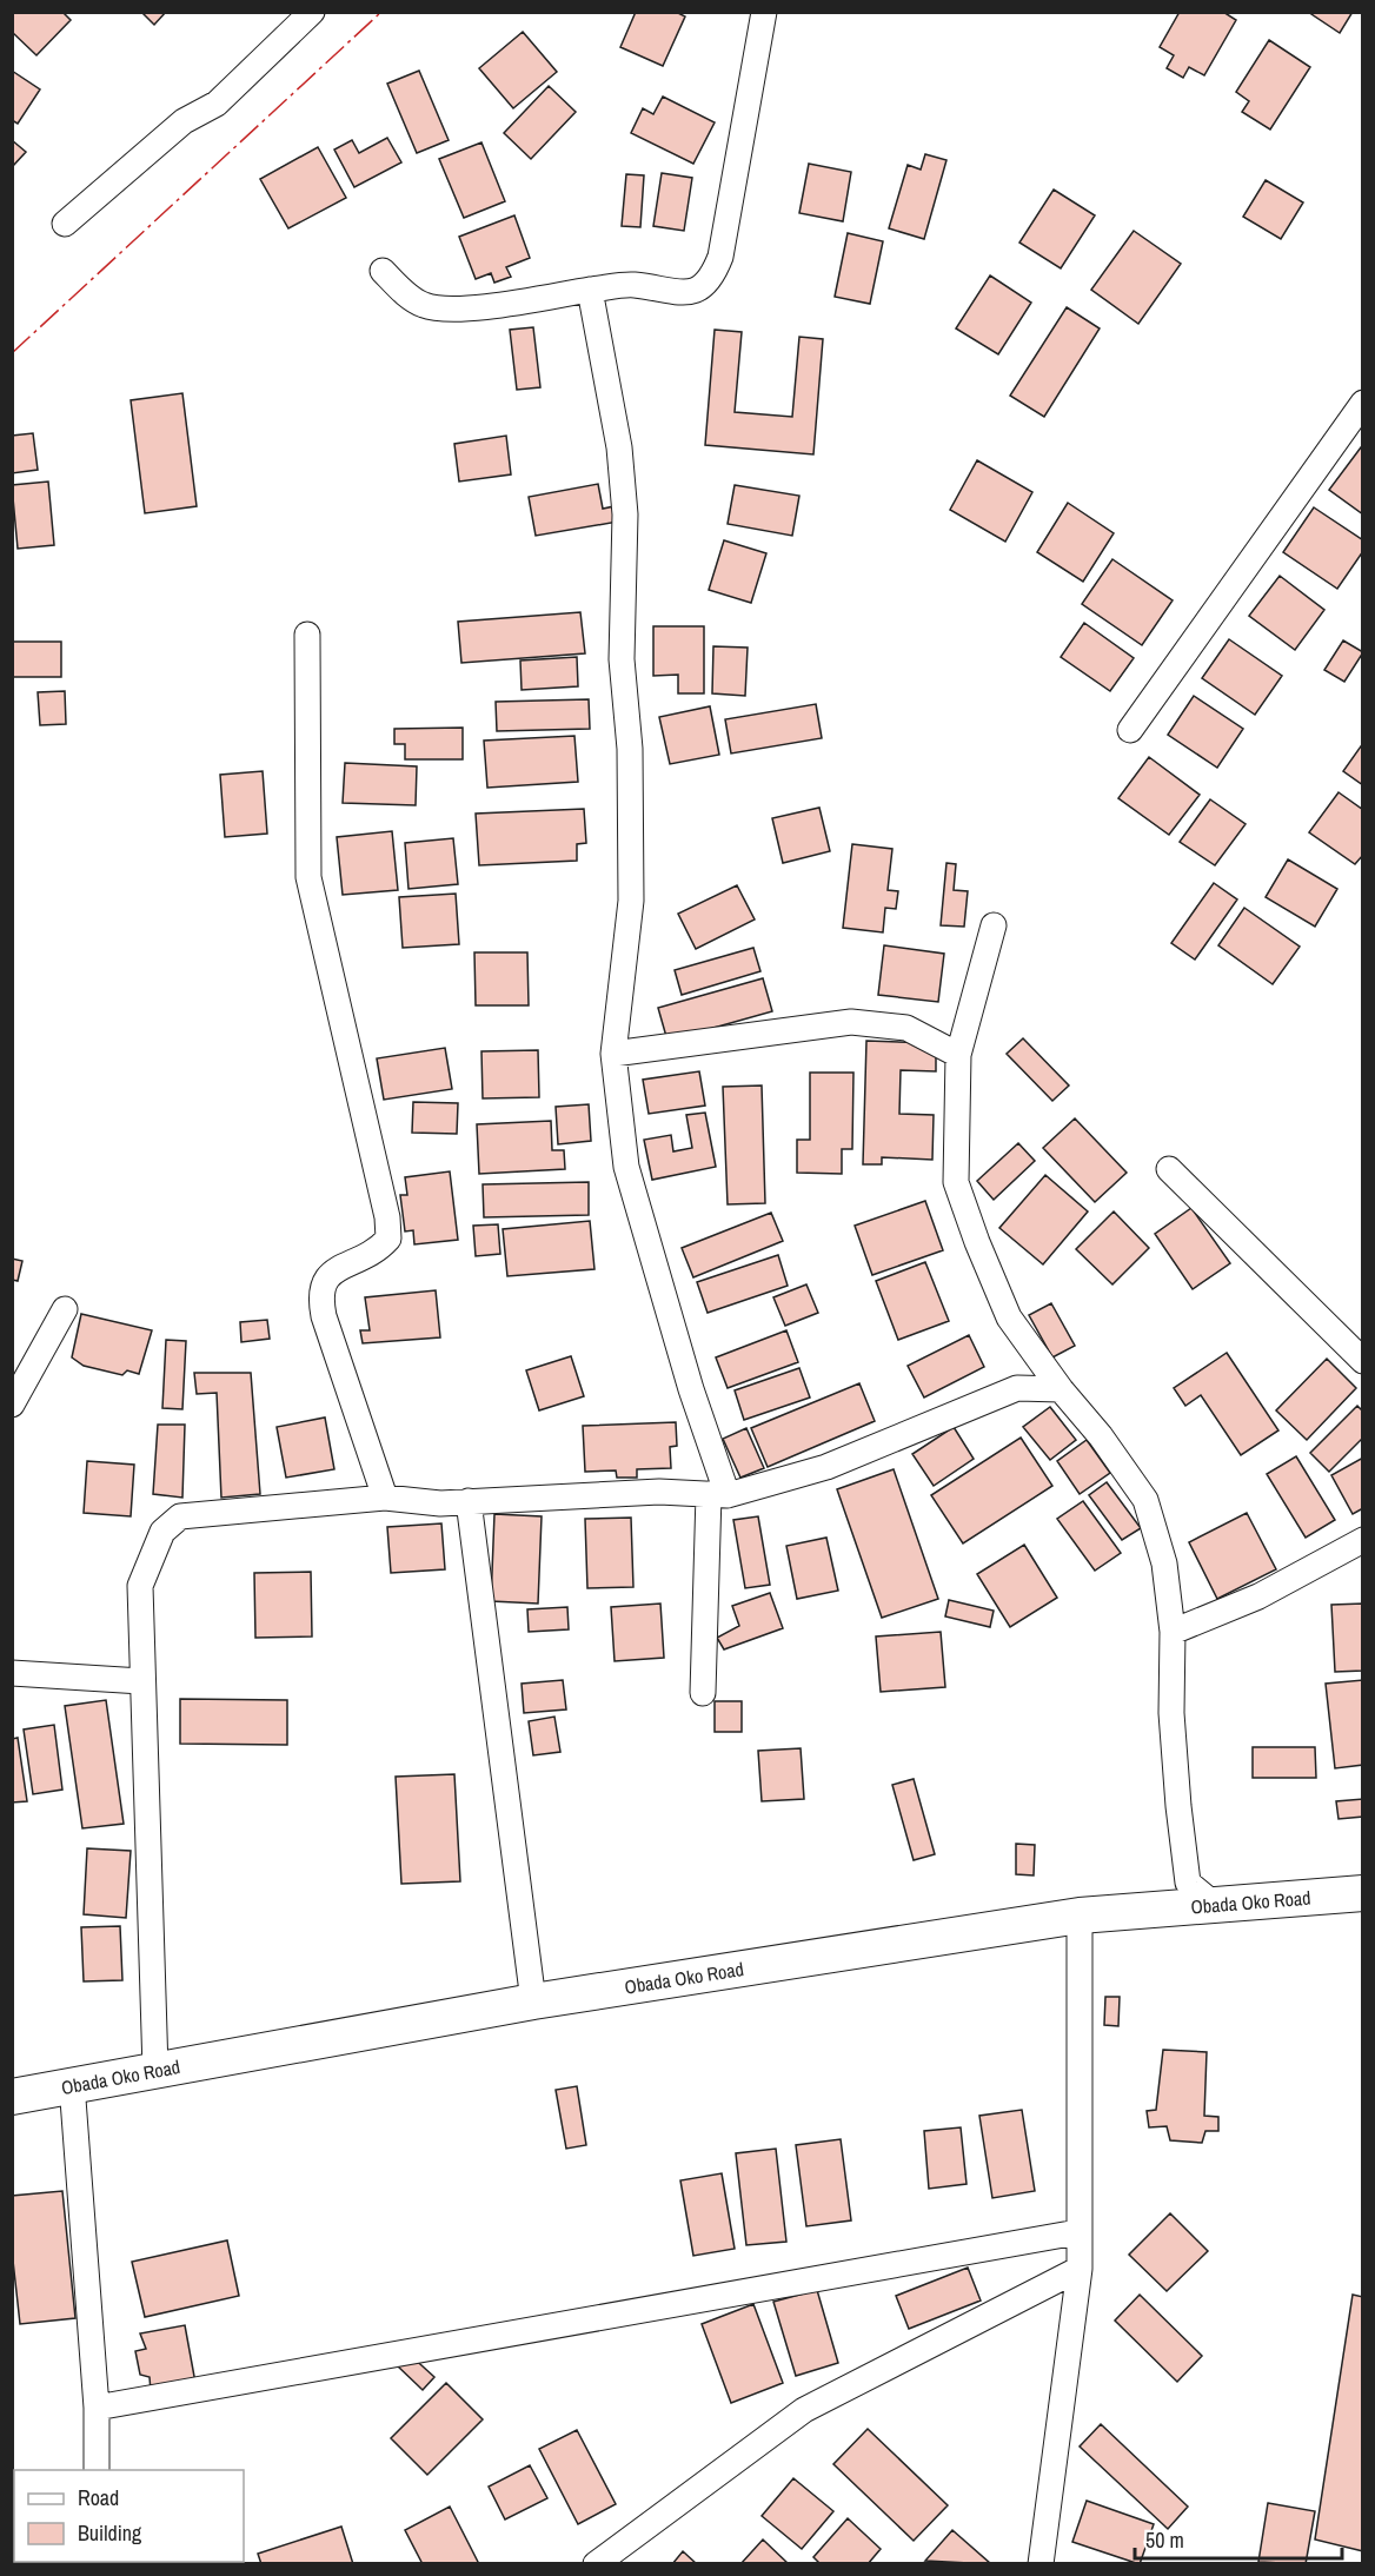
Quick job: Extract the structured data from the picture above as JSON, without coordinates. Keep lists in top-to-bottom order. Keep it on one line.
{"streets":{"main road":["Obada Oko Road"]},"legend":["Road","Building"],"scale_bar":"50 m"}
